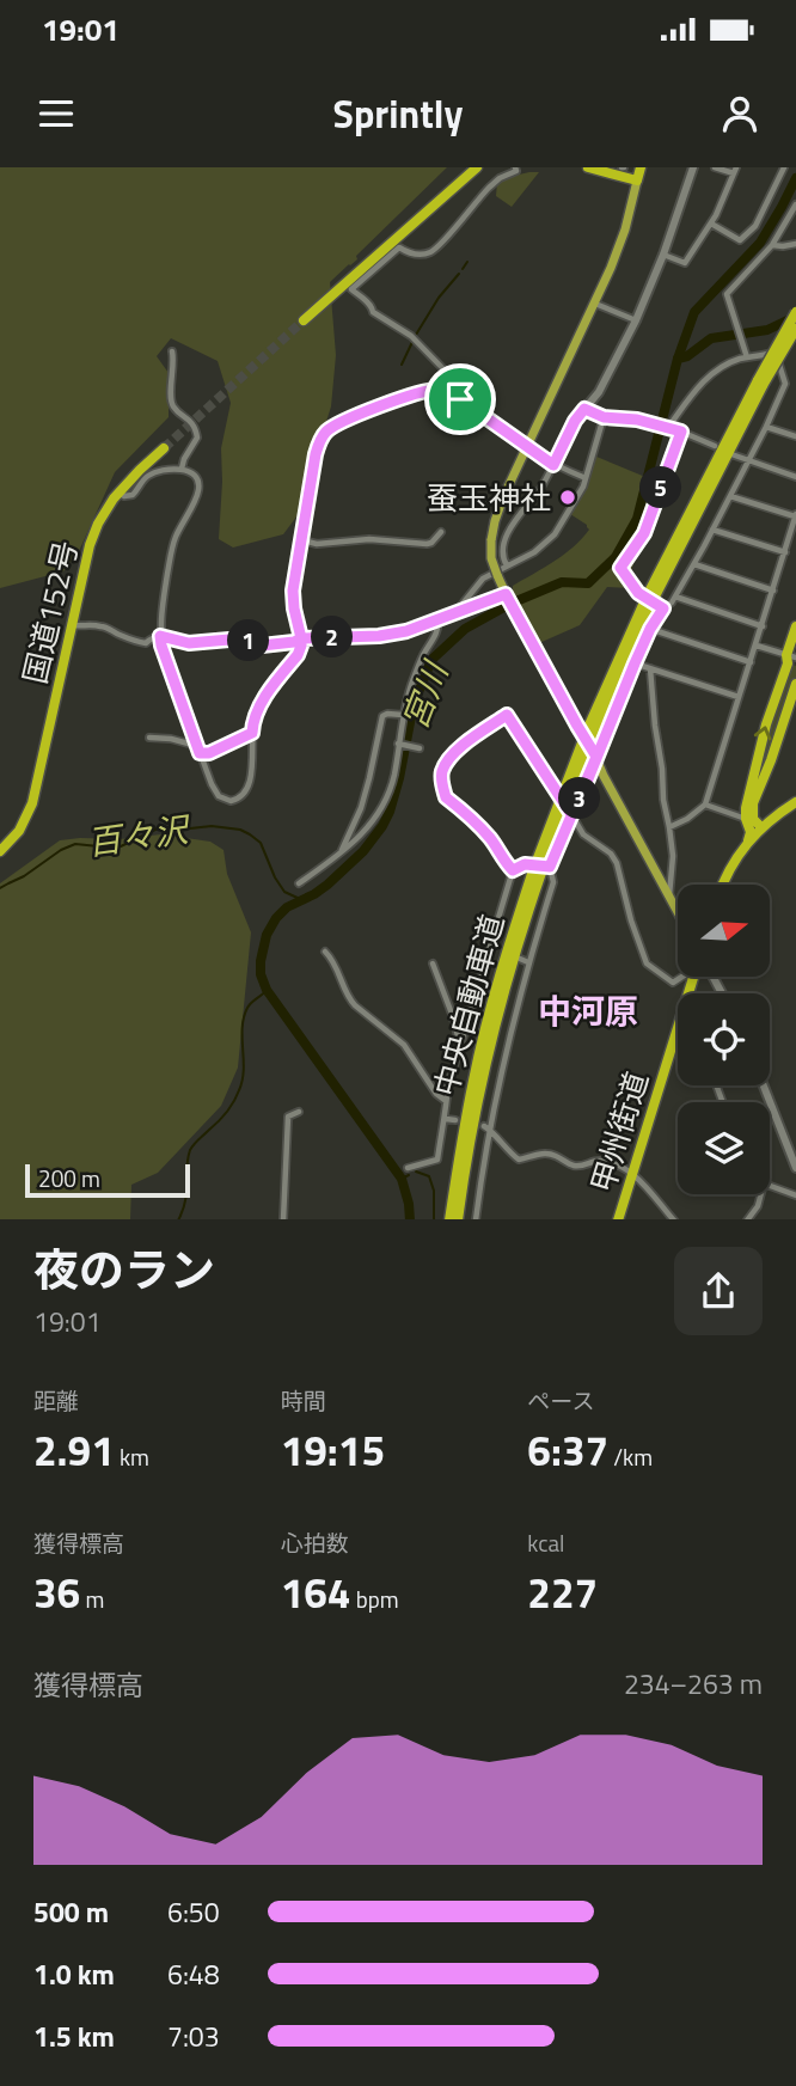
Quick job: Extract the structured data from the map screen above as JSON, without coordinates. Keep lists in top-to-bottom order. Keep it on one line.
{"streets":{"highway":["国道152号","中央自動車道","甲州街道"]},"districts":["中河原"],"water":["宮川","百々沢"],"places":["蚕玉神社"],"scale_bar":"200 m","north":"right","page":{"status":"19:01","header":"Sprintly","pins":["5","2","1","3"],"scale":"200 m","heading":["夜のラン","19:01"],"stats":[["距離","2.91 km"],["時間","19:15"],["ペース","6:37 /km"],["獲得標高","36 m"],["心拍数","164 bpm"],["kcal","227"]],"chart":["獲得標高","234–263 m"],"list":[{"name":"500 m","note":"6:50"},{"name":"1.0 km","note":"6:48"},{"name":"1.5 km","note":"7:03"}]}}
